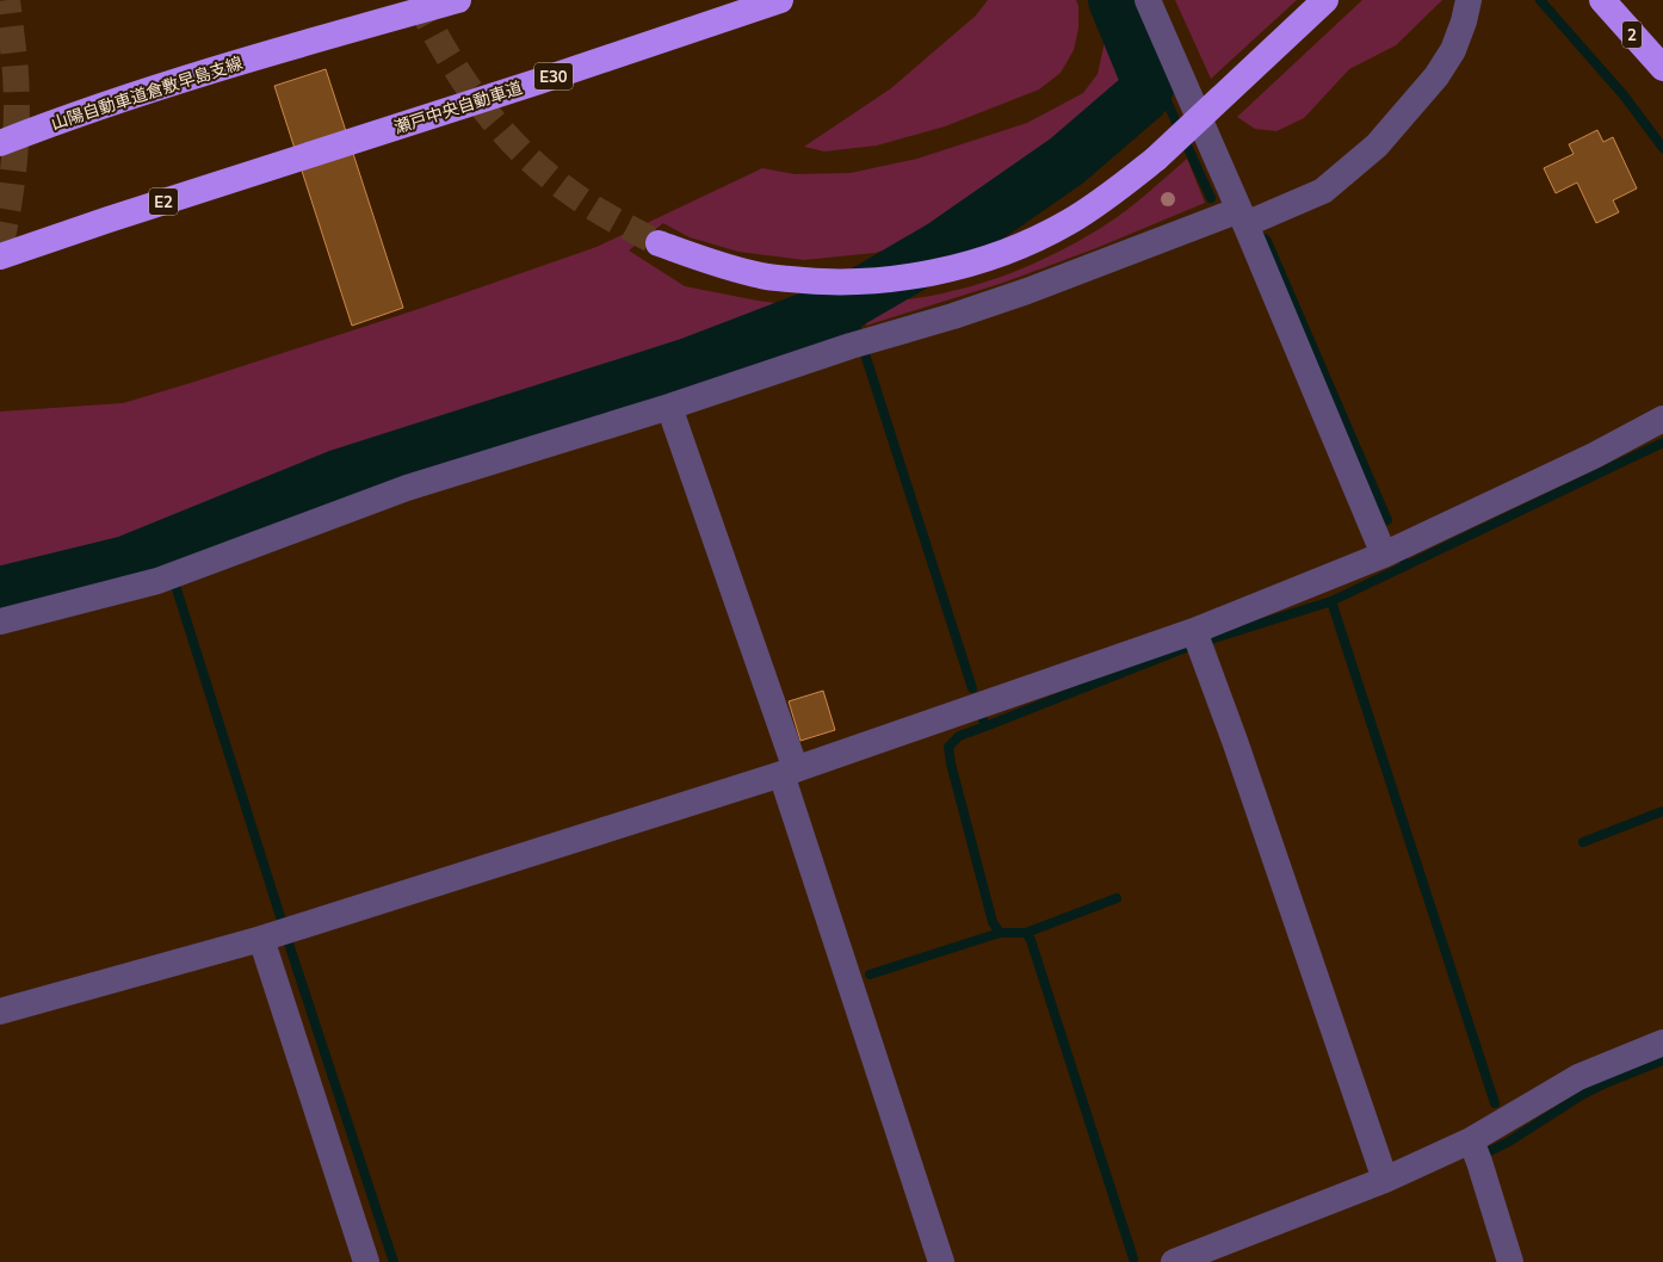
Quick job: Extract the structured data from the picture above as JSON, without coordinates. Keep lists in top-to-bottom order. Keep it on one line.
{"streets":{"highway":["2","E30","山陽自動車道倉敷早島支線","瀬戸中央自動車道","E2"]},"crossings":[["瀬戸中央自動車道","E2"]]}
